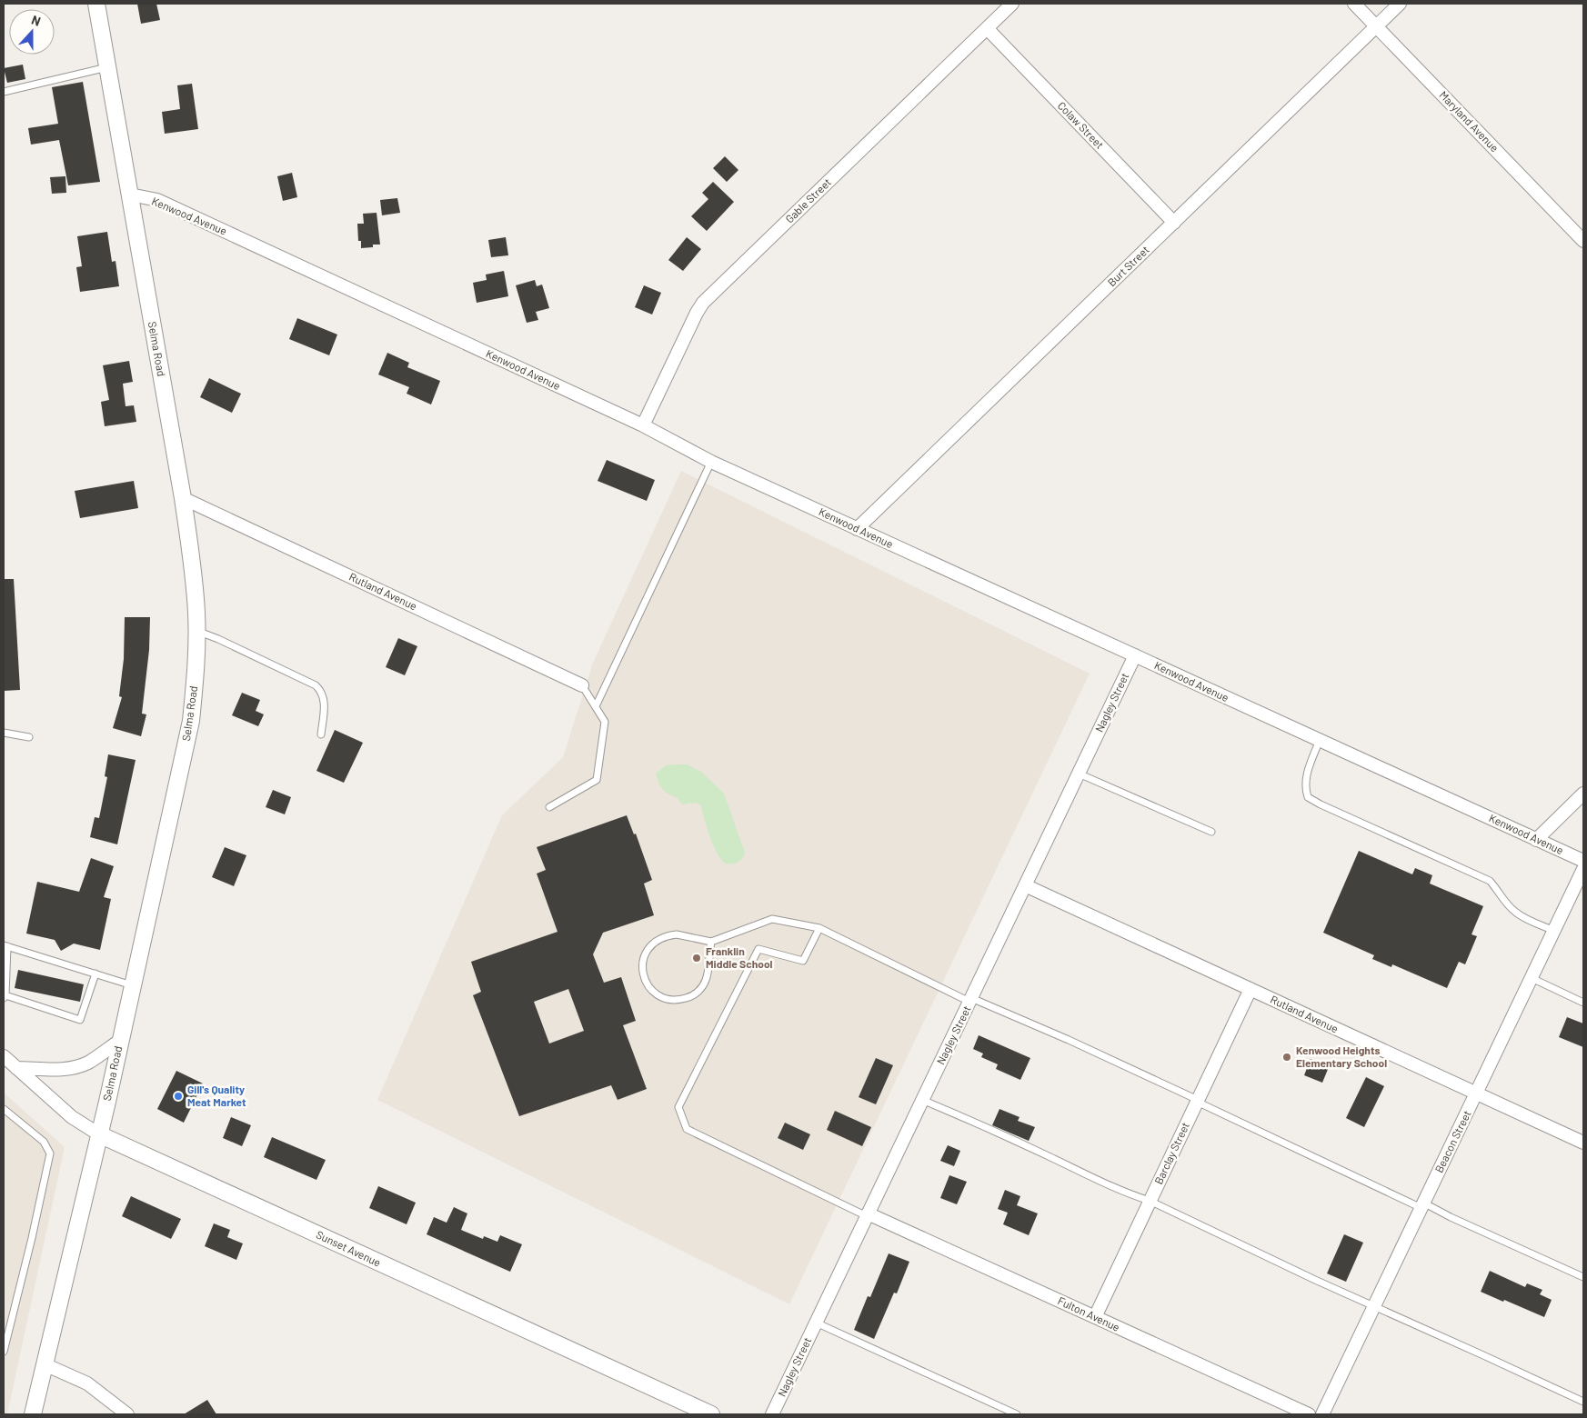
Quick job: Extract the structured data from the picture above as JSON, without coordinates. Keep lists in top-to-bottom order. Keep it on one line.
{"streets":{"street":["Maryland Avenue","Colaw Street","Gable Street","Kenwood Avenue","Burt Street","Selma Road","Rutland Avenue","Nagley Street","Beacon Street","Barclay Street","Sunset Avenue","Fulton Avenue"]},"crossings":[["Maryland Avenue","Burt Street"],["Colaw Street","Gable Street"],["Colaw Street","Burt Street"],["Gable Street","Kenwood Avenue"],["Kenwood Avenue","Burt Street"],["Kenwood Avenue","Selma Road"],["Kenwood Avenue","Nagley Street"],["Selma Road","Rutland Avenue"],["Selma Road","Sunset Avenue"],["Rutland Avenue","Nagley Street"],["Rutland Avenue","Beacon Street"],["Rutland Avenue","Barclay Street"],["Nagley Street","Fulton Avenue"],["Barclay Street","Fulton Avenue"]],"places":["Franklin Middle School","Kenwood Heights Elementary School","Gill's Quality Meat Market"],"north":"top"}
